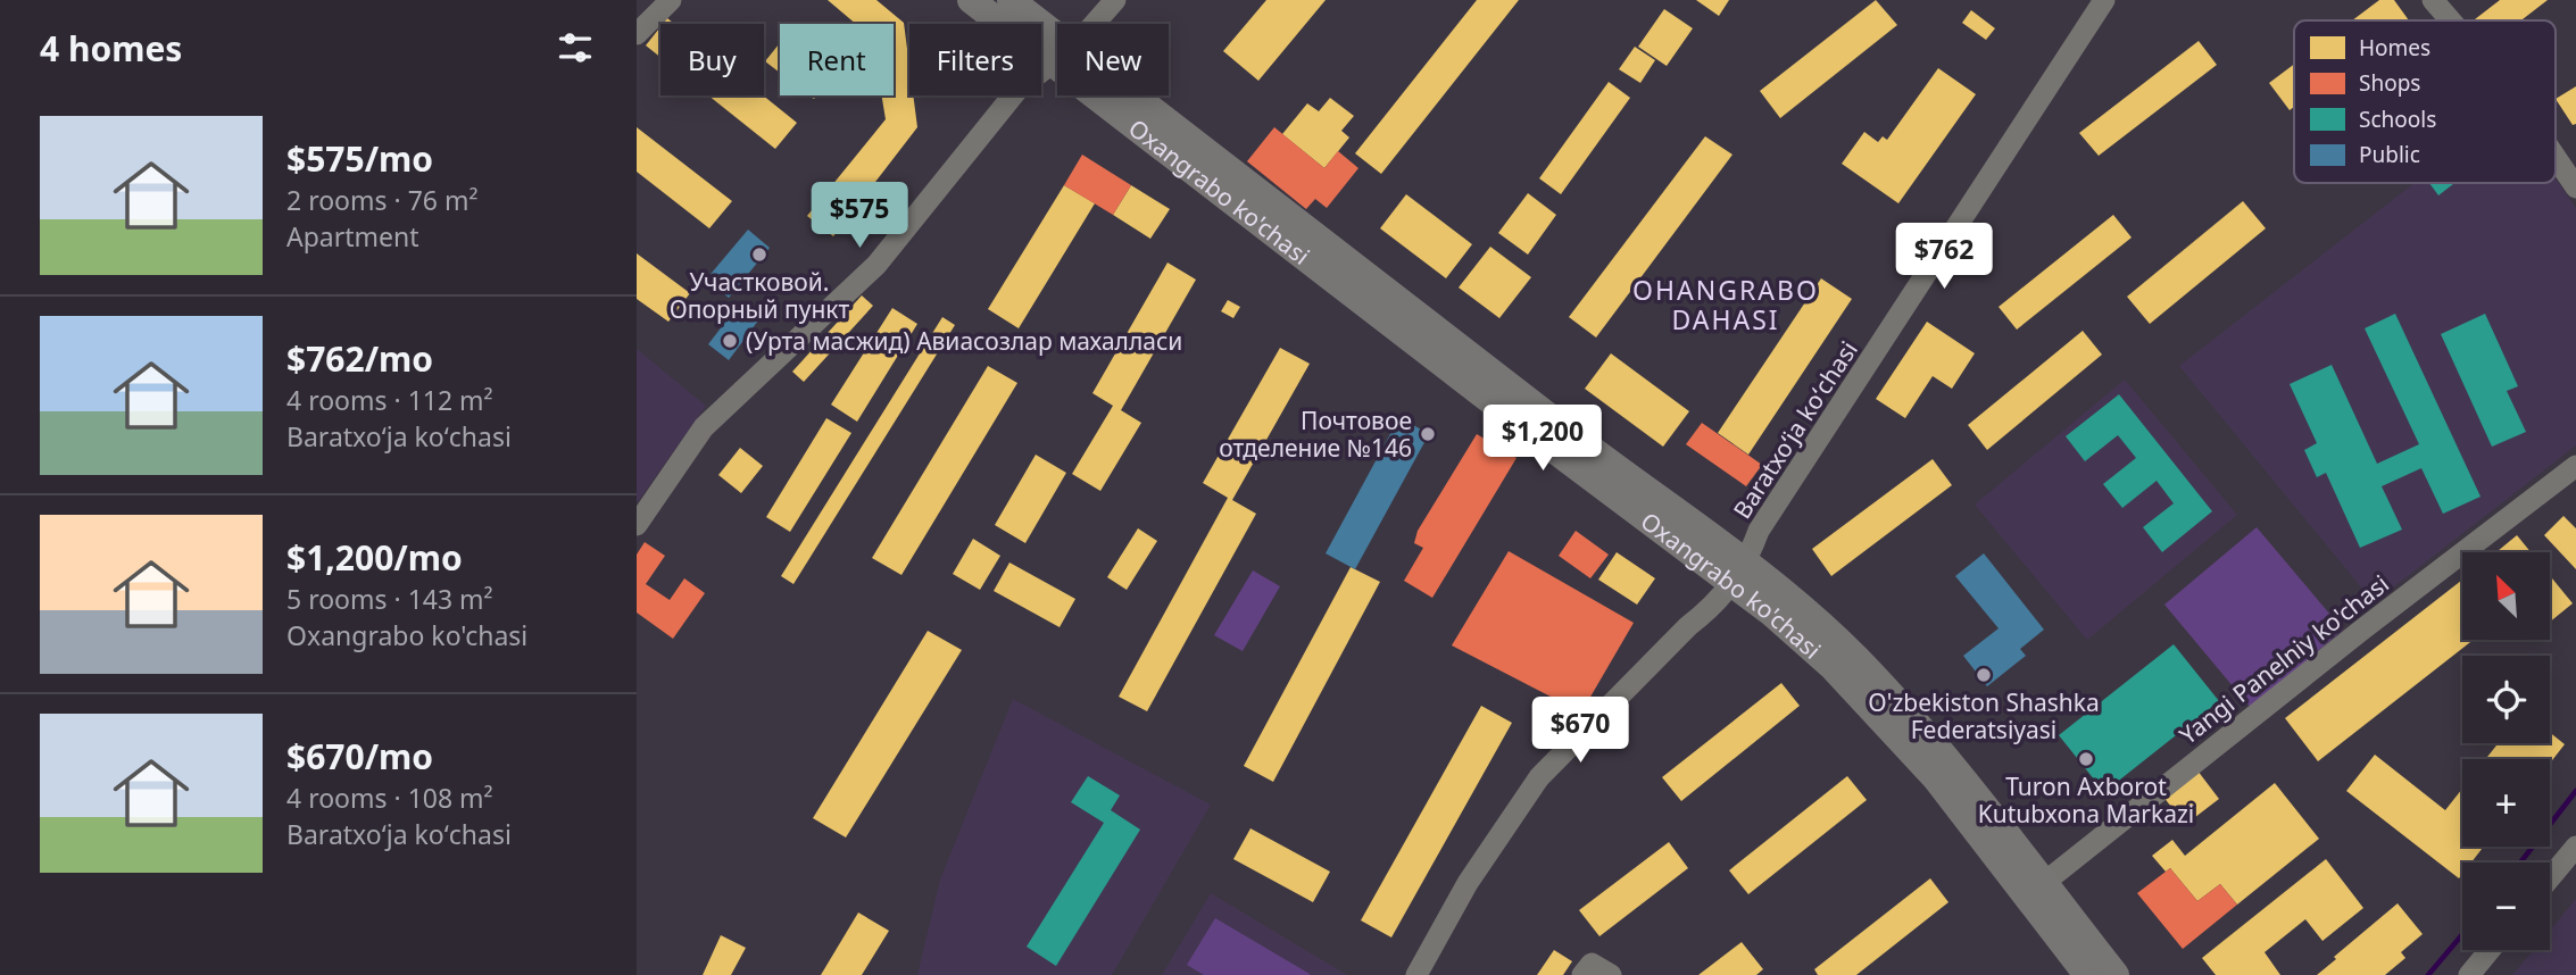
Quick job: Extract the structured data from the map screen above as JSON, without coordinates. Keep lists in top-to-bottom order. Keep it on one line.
{"streets":{"main road":["Oxangrabo ko'chasi"],"street":["Baratxoʻja koʻchasi","Yangi Panelniy ko'chasi"]},"crossings":[["Oxangrabo ko'chasi","Baratxoʻja koʻchasi"],["Oxangrabo ko'chasi","Yangi Panelniy ko'chasi"]],"districts":["OHANGRABO DAHASI"],"places":["Участковой. Опорный пункт","(Урта масжид) Авиасозлар махалласи","Почтовое отделение №146","O'zbekiston Shashka Federatsiyasi","Turon Axborot Kutubxona Markazi"],"legend":["Homes","Shops","Schools","Public"],"north":"top left","page":{"heading":"4 homes","chip":["Buy","Rent","Filters","New"],"list":[{"name":"$575/mo","note":"2 rooms · 76 m² · Apartment"},{"name":"$762/mo","note":"4 rooms · 112 m² · Baratxoʻja koʻchasi"},{"name":"$1,200/mo","note":"5 rooms · 143 m² · Oxangrabo ko'chasi"},{"name":"$670/mo","note":"4 rooms · 108 m² · Baratxoʻja koʻchasi"}],"price":["$575","$762","$1,200","$670"],"map_buttons":["+","−"]}}
